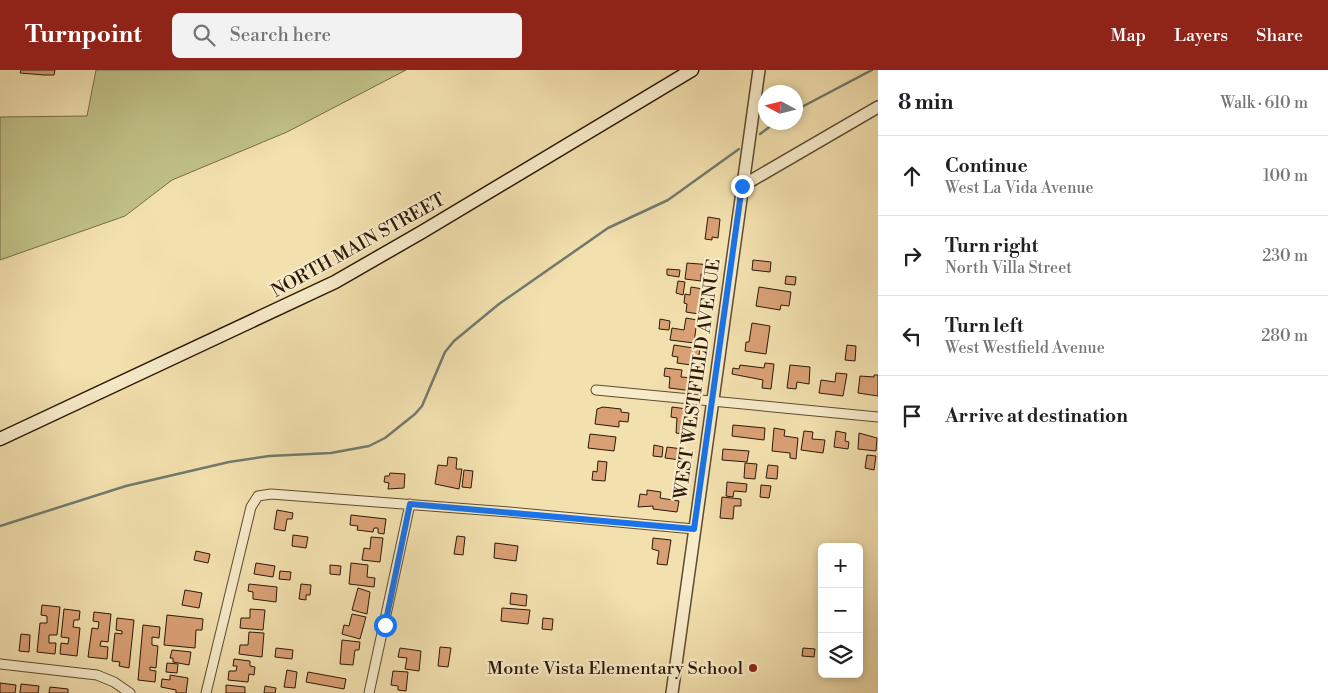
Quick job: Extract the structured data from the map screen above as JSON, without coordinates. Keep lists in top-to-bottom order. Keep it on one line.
{"streets":{"main road":["NORTH MAIN STREET"],"street":["WEST WESTFIELD AVENUE"]},"places":["Monte Vista Elementary School"],"north":"left","page":{"header":"Turnpoint","search":"Search here","nav":["Map","Layers","Share"],"heading":["8 min","Walk · 610 m"],"list":[["Continue","West La Vida Avenue","100 m"],["Turn right","North Villa Street","230 m"],["Turn left","West Westfield Avenue","280 m"],"Arrive at destination"],"map_buttons":["+","−"]}}
